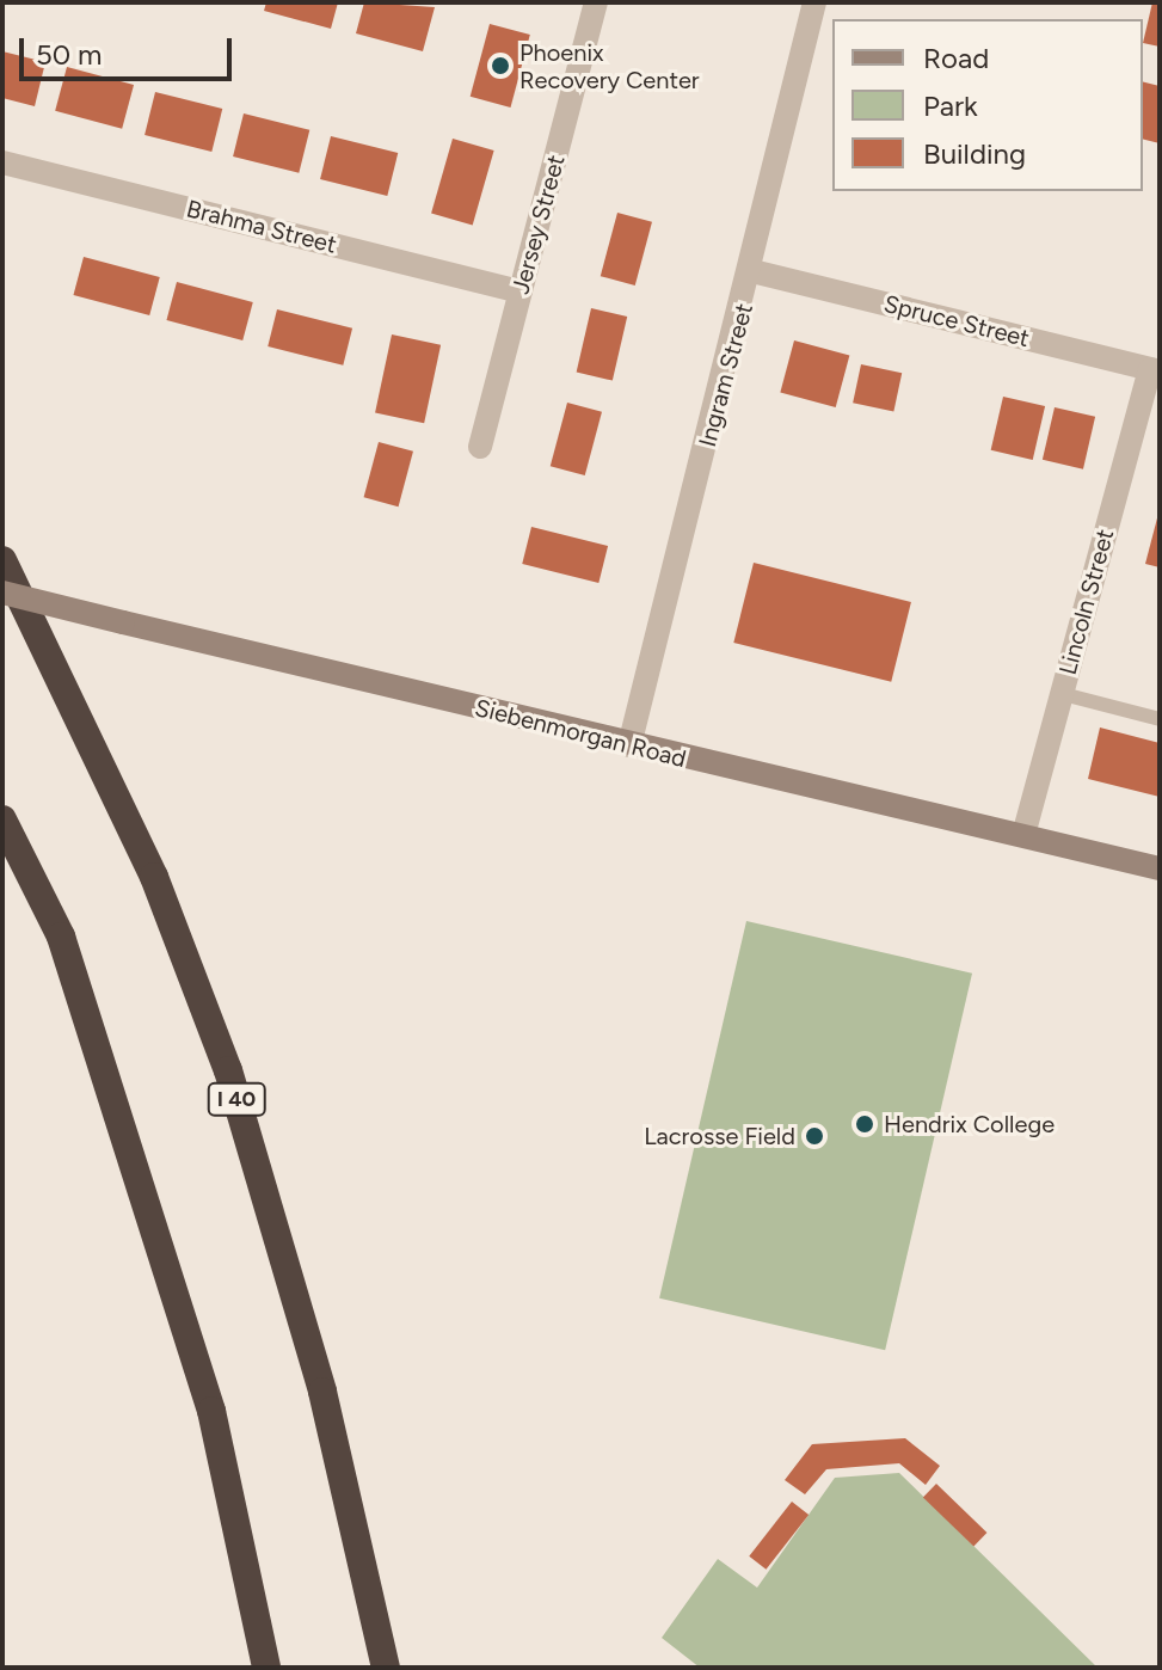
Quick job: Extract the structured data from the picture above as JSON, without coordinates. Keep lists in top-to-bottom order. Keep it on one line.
{"streets":{"highway":["I 40"],"street":["Jersey Street","Brahma Street","Spruce Street","Ingram Street","Lincoln Street","Siebenmorgan Road"]},"crossings":[["Jersey Street","Brahma Street"],["Spruce Street","Ingram Street"],["Spruce Street","Lincoln Street"],["Ingram Street","Siebenmorgan Road"],["Lincoln Street","Siebenmorgan Road"]],"places":["Phoenix Recovery Center","Hendrix College","Lacrosse Field"],"legend":["Road","Park","Building"],"scale_bar":"50 m"}
